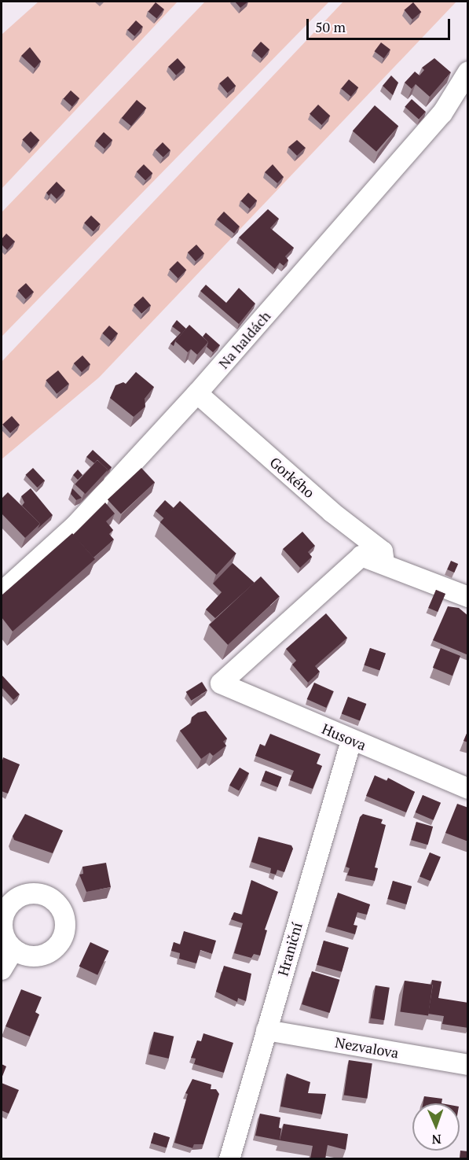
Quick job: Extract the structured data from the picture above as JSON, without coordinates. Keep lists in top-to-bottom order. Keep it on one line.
{"streets":{"street":["Na haldách","Gorkého","Husova","Hraniční","Nezvalova"]},"crossings":[["Na haldách","Gorkého"],["Gorkého","Husova"],["Husova","Hraniční"],["Hraniční","Nezvalova"]],"scale_bar":"50 m","north":"bottom"}
